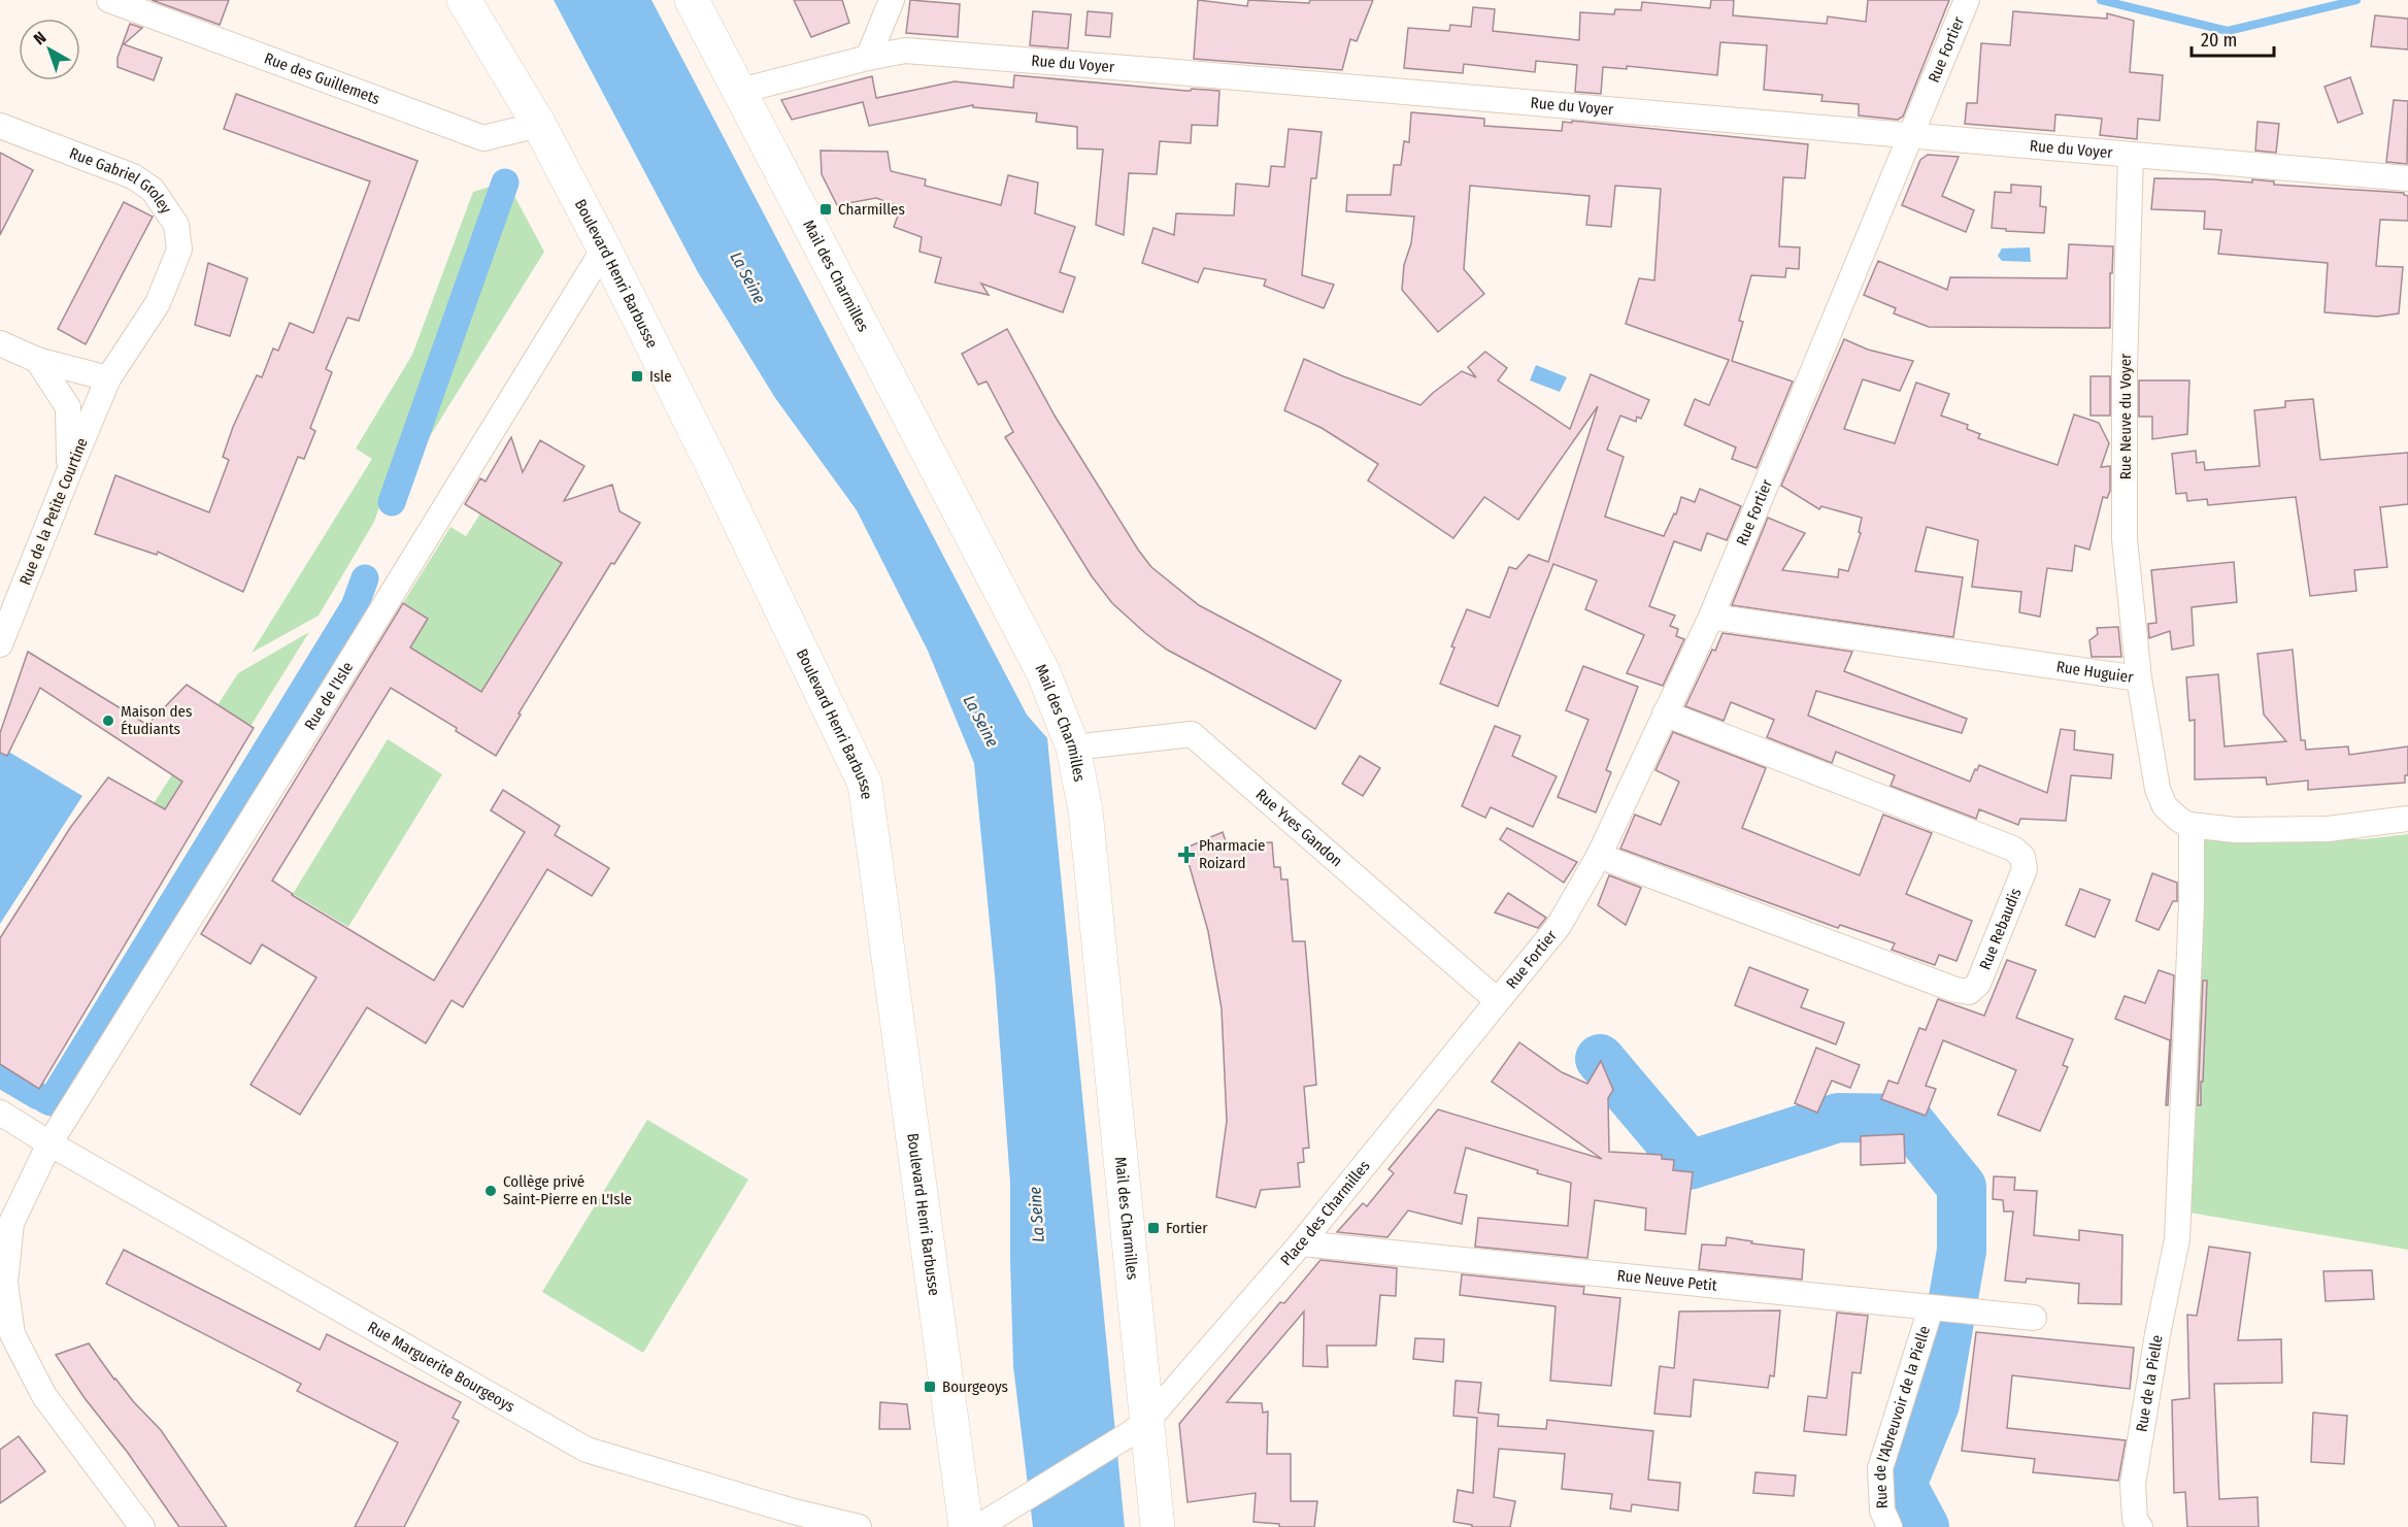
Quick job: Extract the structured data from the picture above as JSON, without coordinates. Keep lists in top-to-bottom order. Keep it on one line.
{"streets":{"main road":["Boulevard Henri Barbusse","Mail des Charmilles"],"street":["Rue Fortier","Rue du Voyer","Rue des Guillemets","Rue Gabriel Groley","Rue Neuve du Voyer","Rue de la Petite Courtine","Rue Huguier","Rue de l'Isle","Rue Yves Gandon","Rue Rebaudis","Place des Charmilles","Rue Neuve Petit","Rue Marguerite Bourgeoys","Rue de la Pielle","Rue de l'Abreuvoir de la Pielle"]},"crossings":[["Rue Fortier","Rue du Voyer"],["Rue Fortier","Rue Huguier"],["Rue Fortier","Rue Yves Gandon"],["Rue Fortier","Rue Rebaudis"],["Rue Fortier","Place des Charmilles"],["Rue du Voyer","Mail des Charmilles"],["Rue du Voyer","Rue Neuve du Voyer"],["Rue des Guillemets","Boulevard Henri Barbusse"],["Rue Gabriel Groley","Rue de la Petite Courtine"],["Boulevard Henri Barbusse","Rue de l'Isle"],["Boulevard Henri Barbusse","Place des Charmilles"],["Mail des Charmilles","Rue Yves Gandon"],["Mail des Charmilles","Place des Charmilles"],["Rue Neuve du Voyer","Rue Huguier"],["Rue Huguier","Rue de la Pielle"],["Rue de l'Isle","Rue Marguerite Bourgeoys"],["Rue Yves Gandon","Place des Charmilles"],["Place des Charmilles","Rue Neuve Petit"],["Rue Neuve Petit","Rue de l'Abreuvoir de la Pielle"]],"water":["La Seine"],"places":{"transit":["Charmilles","Isle","Fortier","Bourgeoys"],"other":["Maison des Étudiants","Collège privé Saint-Pierre en L'Isle"],"health":["Pharmacie Roizard"]},"scale_bar":"20 m","north":"top left"}
